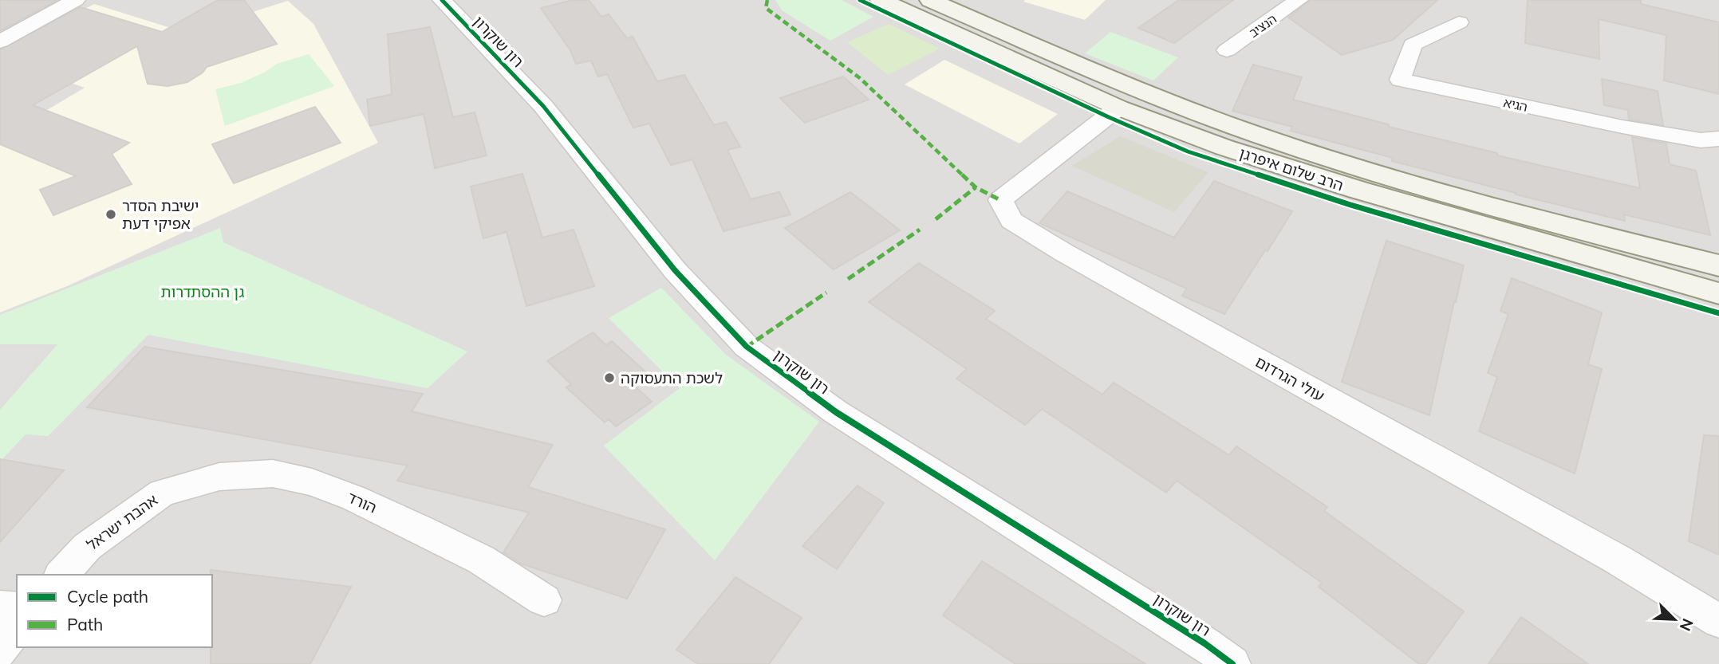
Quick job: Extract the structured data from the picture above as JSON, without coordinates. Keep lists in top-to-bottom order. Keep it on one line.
{"streets":{"main road":["הרב שלום איפרגן"],"street":["הנציב","רון שוקרון","הגיא","עולי הגרדום","הורד","אהבת ישראל"]},"crossings":[["הרב שלום איפרגן","עולי הגרדום"],["הורד","אהבת ישראל"]],"parks":["גן ההסתדרות"],"places":["ישיבת הסדר אפיקי דעת","לשכת התעסוקה"],"legend":["Cycle path","Path"],"north":"bottom right"}
